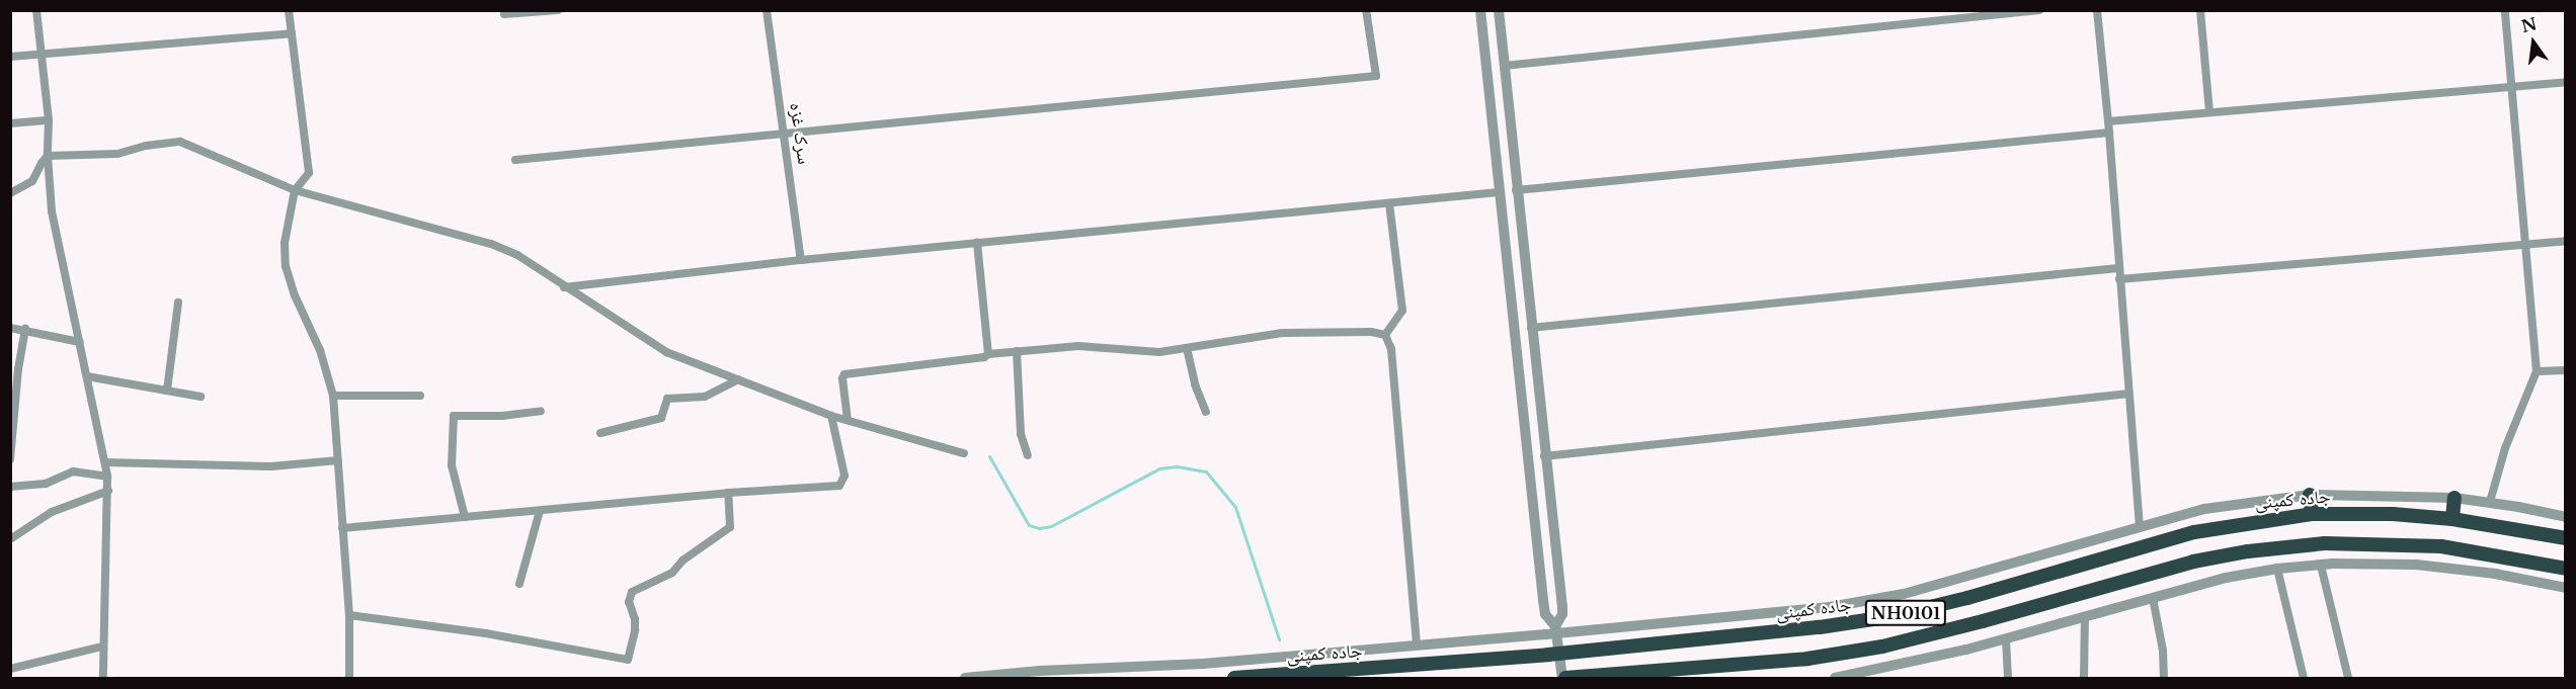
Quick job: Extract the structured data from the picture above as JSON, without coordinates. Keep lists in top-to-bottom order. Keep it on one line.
{"streets":{"highway":["جاده کمپنی","NH0101"],"street":["سرک غزه"]},"north":"top"}
